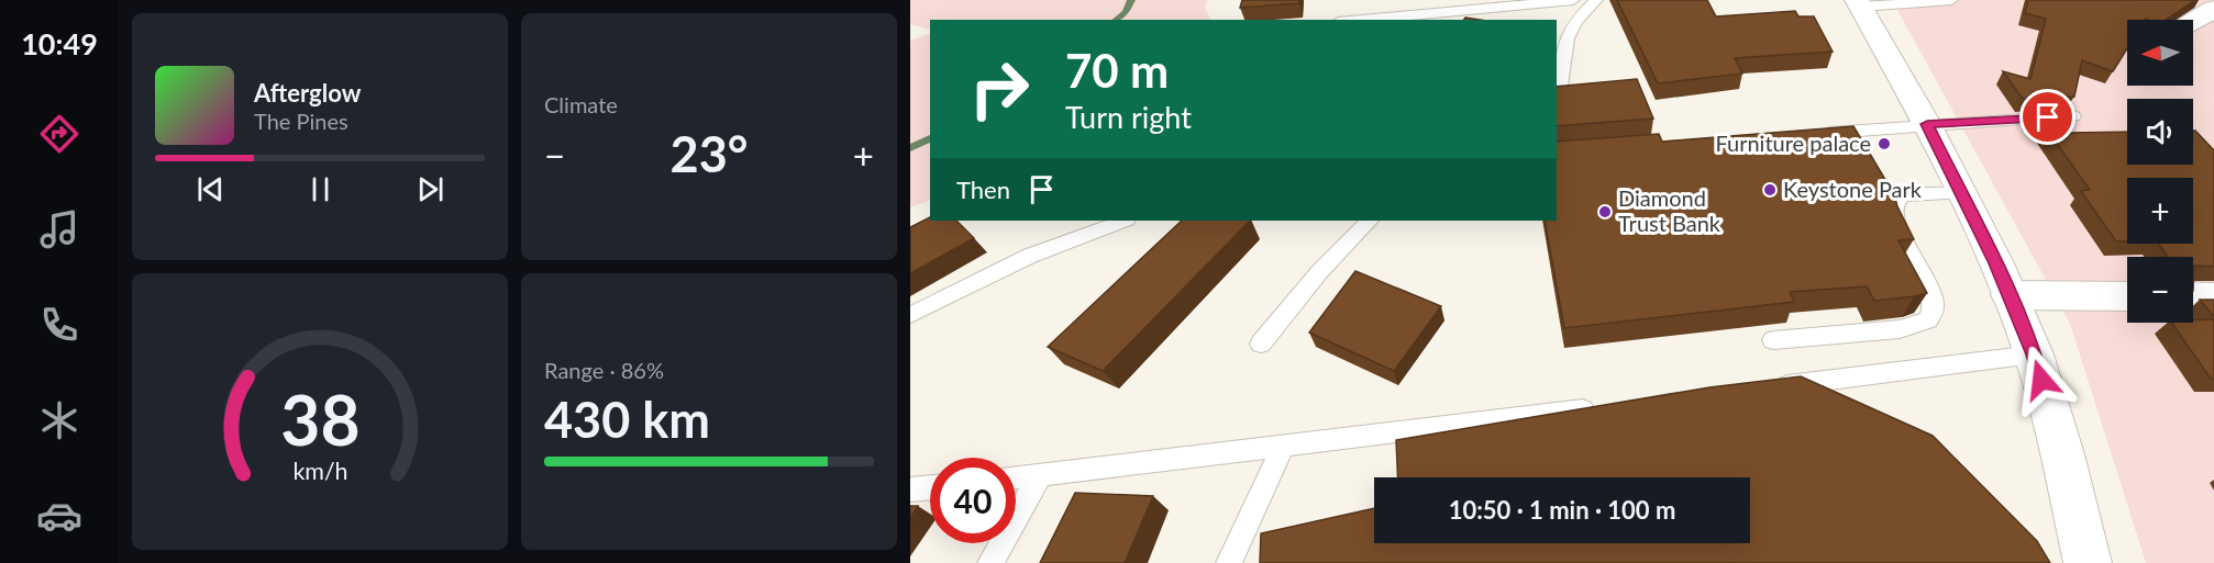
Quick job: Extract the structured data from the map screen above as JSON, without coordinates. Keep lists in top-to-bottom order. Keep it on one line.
{"places":["Furniture palace","Keystone Park","Diamond Trust Bank"],"north":"left","page":{"tabs":"10:49","tile":["Climate",["Range · 86%","430 km"]],"map_buttons":["+","−"],"turn":["70 m","Turn right"],"song":["Afterglow","The Pines"],"heat":["−","23°","+"],"then":"Then","limit":"40","trip":"10:50 · 1 min · 100 m","gauge":["38","km/h"]}}
